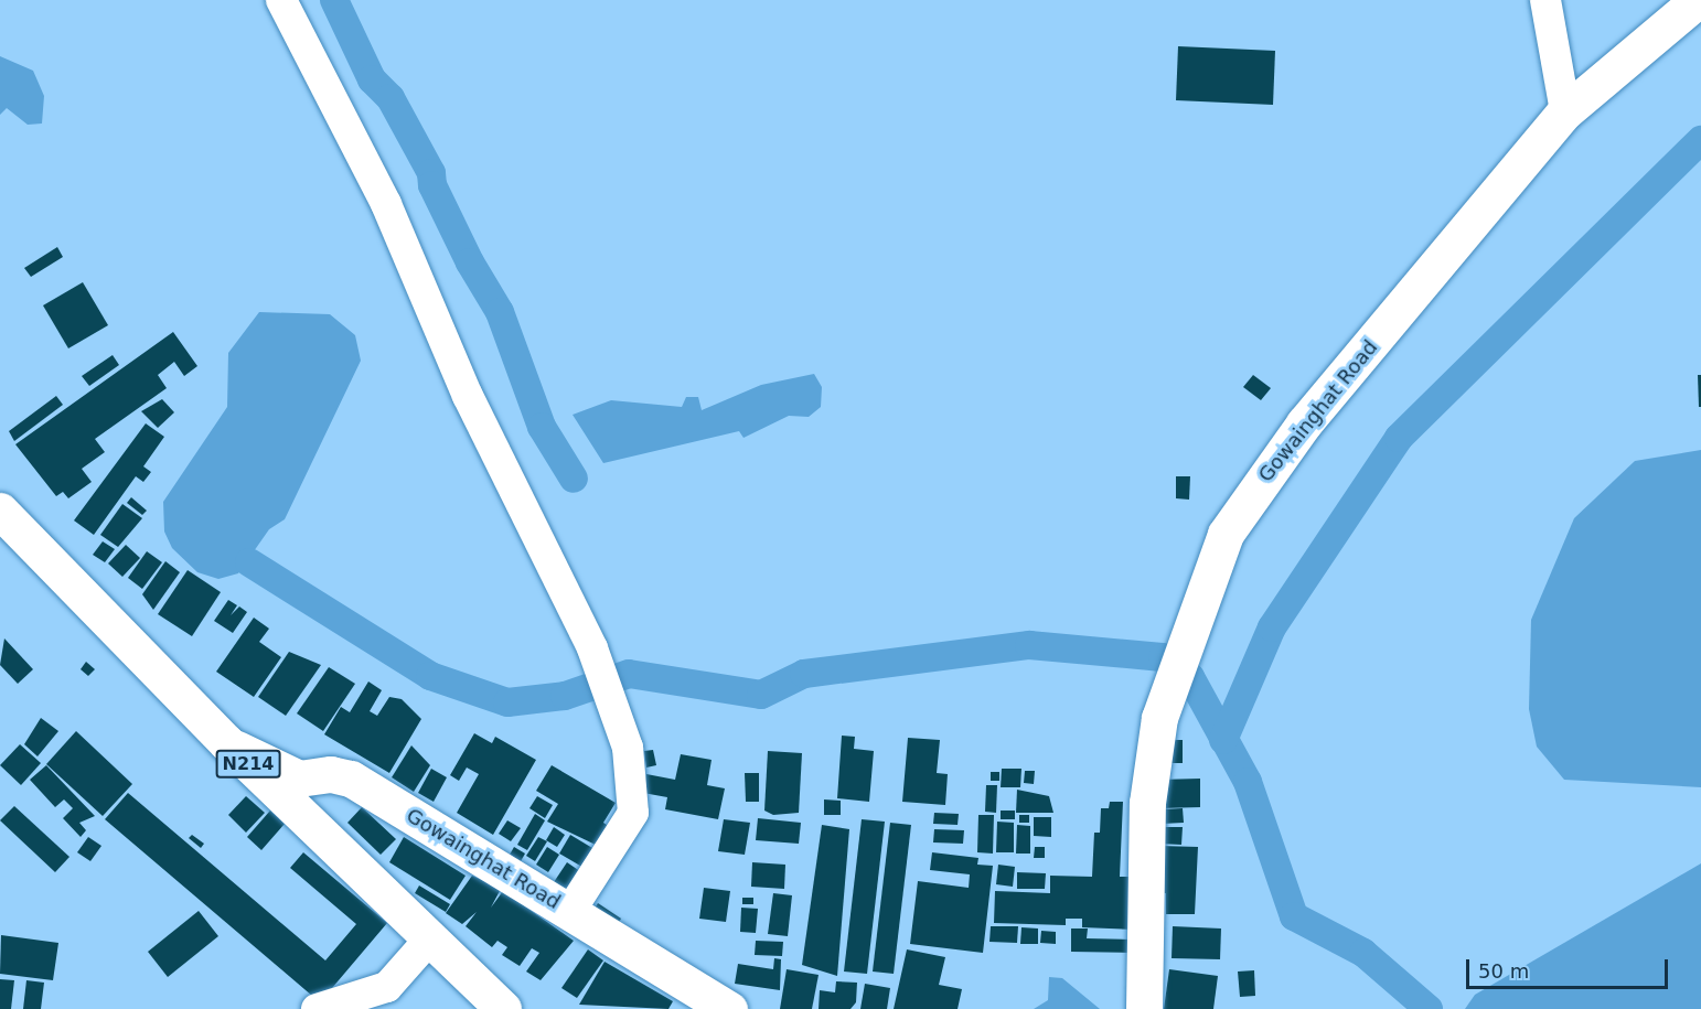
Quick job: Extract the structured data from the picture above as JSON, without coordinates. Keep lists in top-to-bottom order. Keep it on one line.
{"streets":{"main road":["Gowainghat Road","N214"]},"crossings":[["Gowainghat Road","N214"]],"scale_bar":"50 m"}
